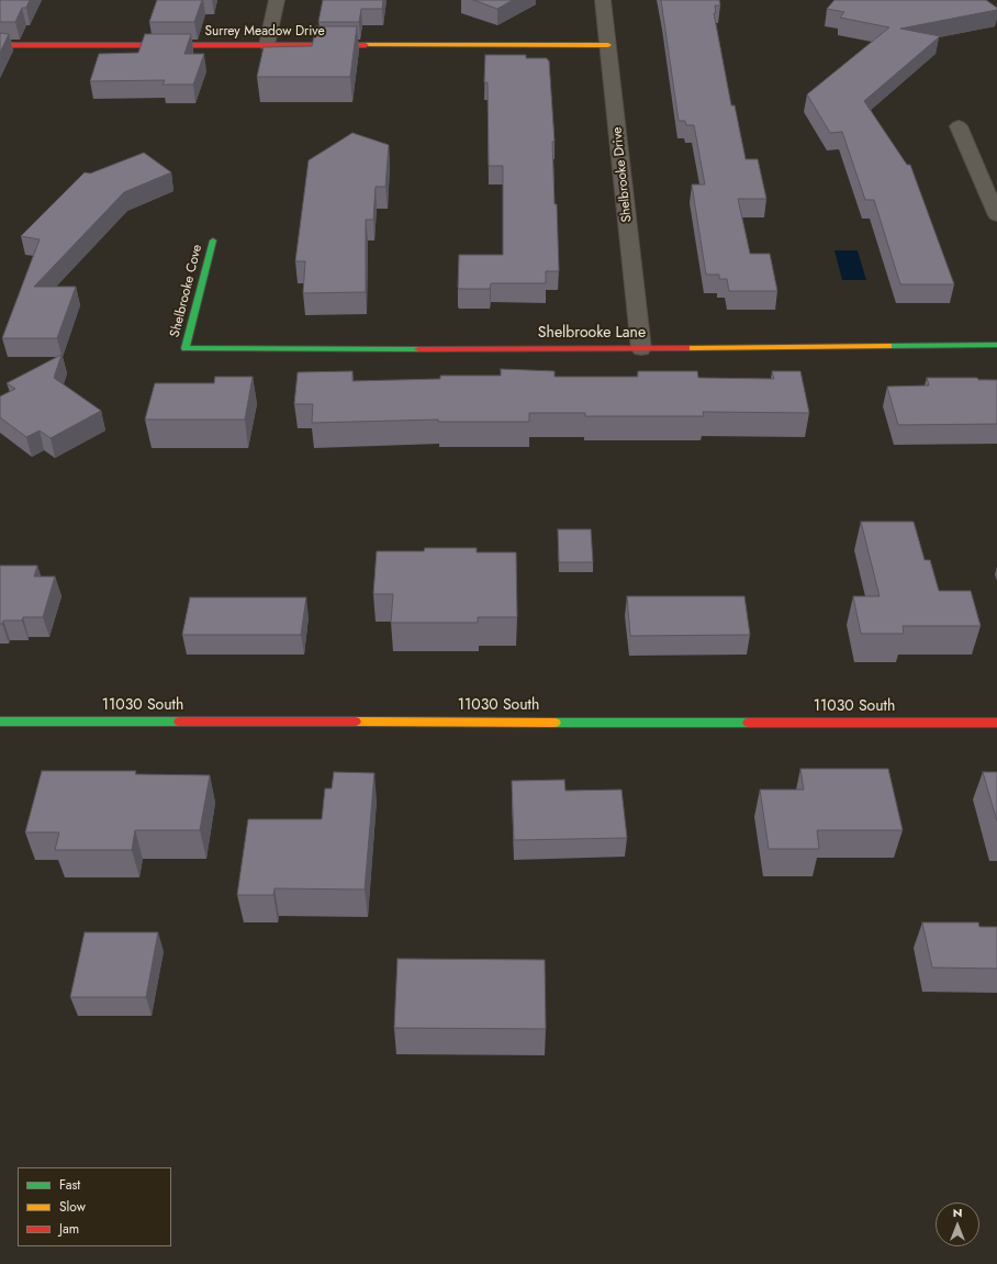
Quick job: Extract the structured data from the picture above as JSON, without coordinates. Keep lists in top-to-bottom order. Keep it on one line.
{"streets":{"street":["Surrey Meadow Drive","Shelbrooke Drive","Shelbrooke Cove","Shelbrooke Lane","11030 South"]},"crossings":[["Surrey Meadow Drive","Shelbrooke Drive"],["Shelbrooke Drive","Shelbrooke Lane"],["Shelbrooke Cove","Shelbrooke Lane"]],"legend":["Fast","Slow","Jam"],"north":"top"}
